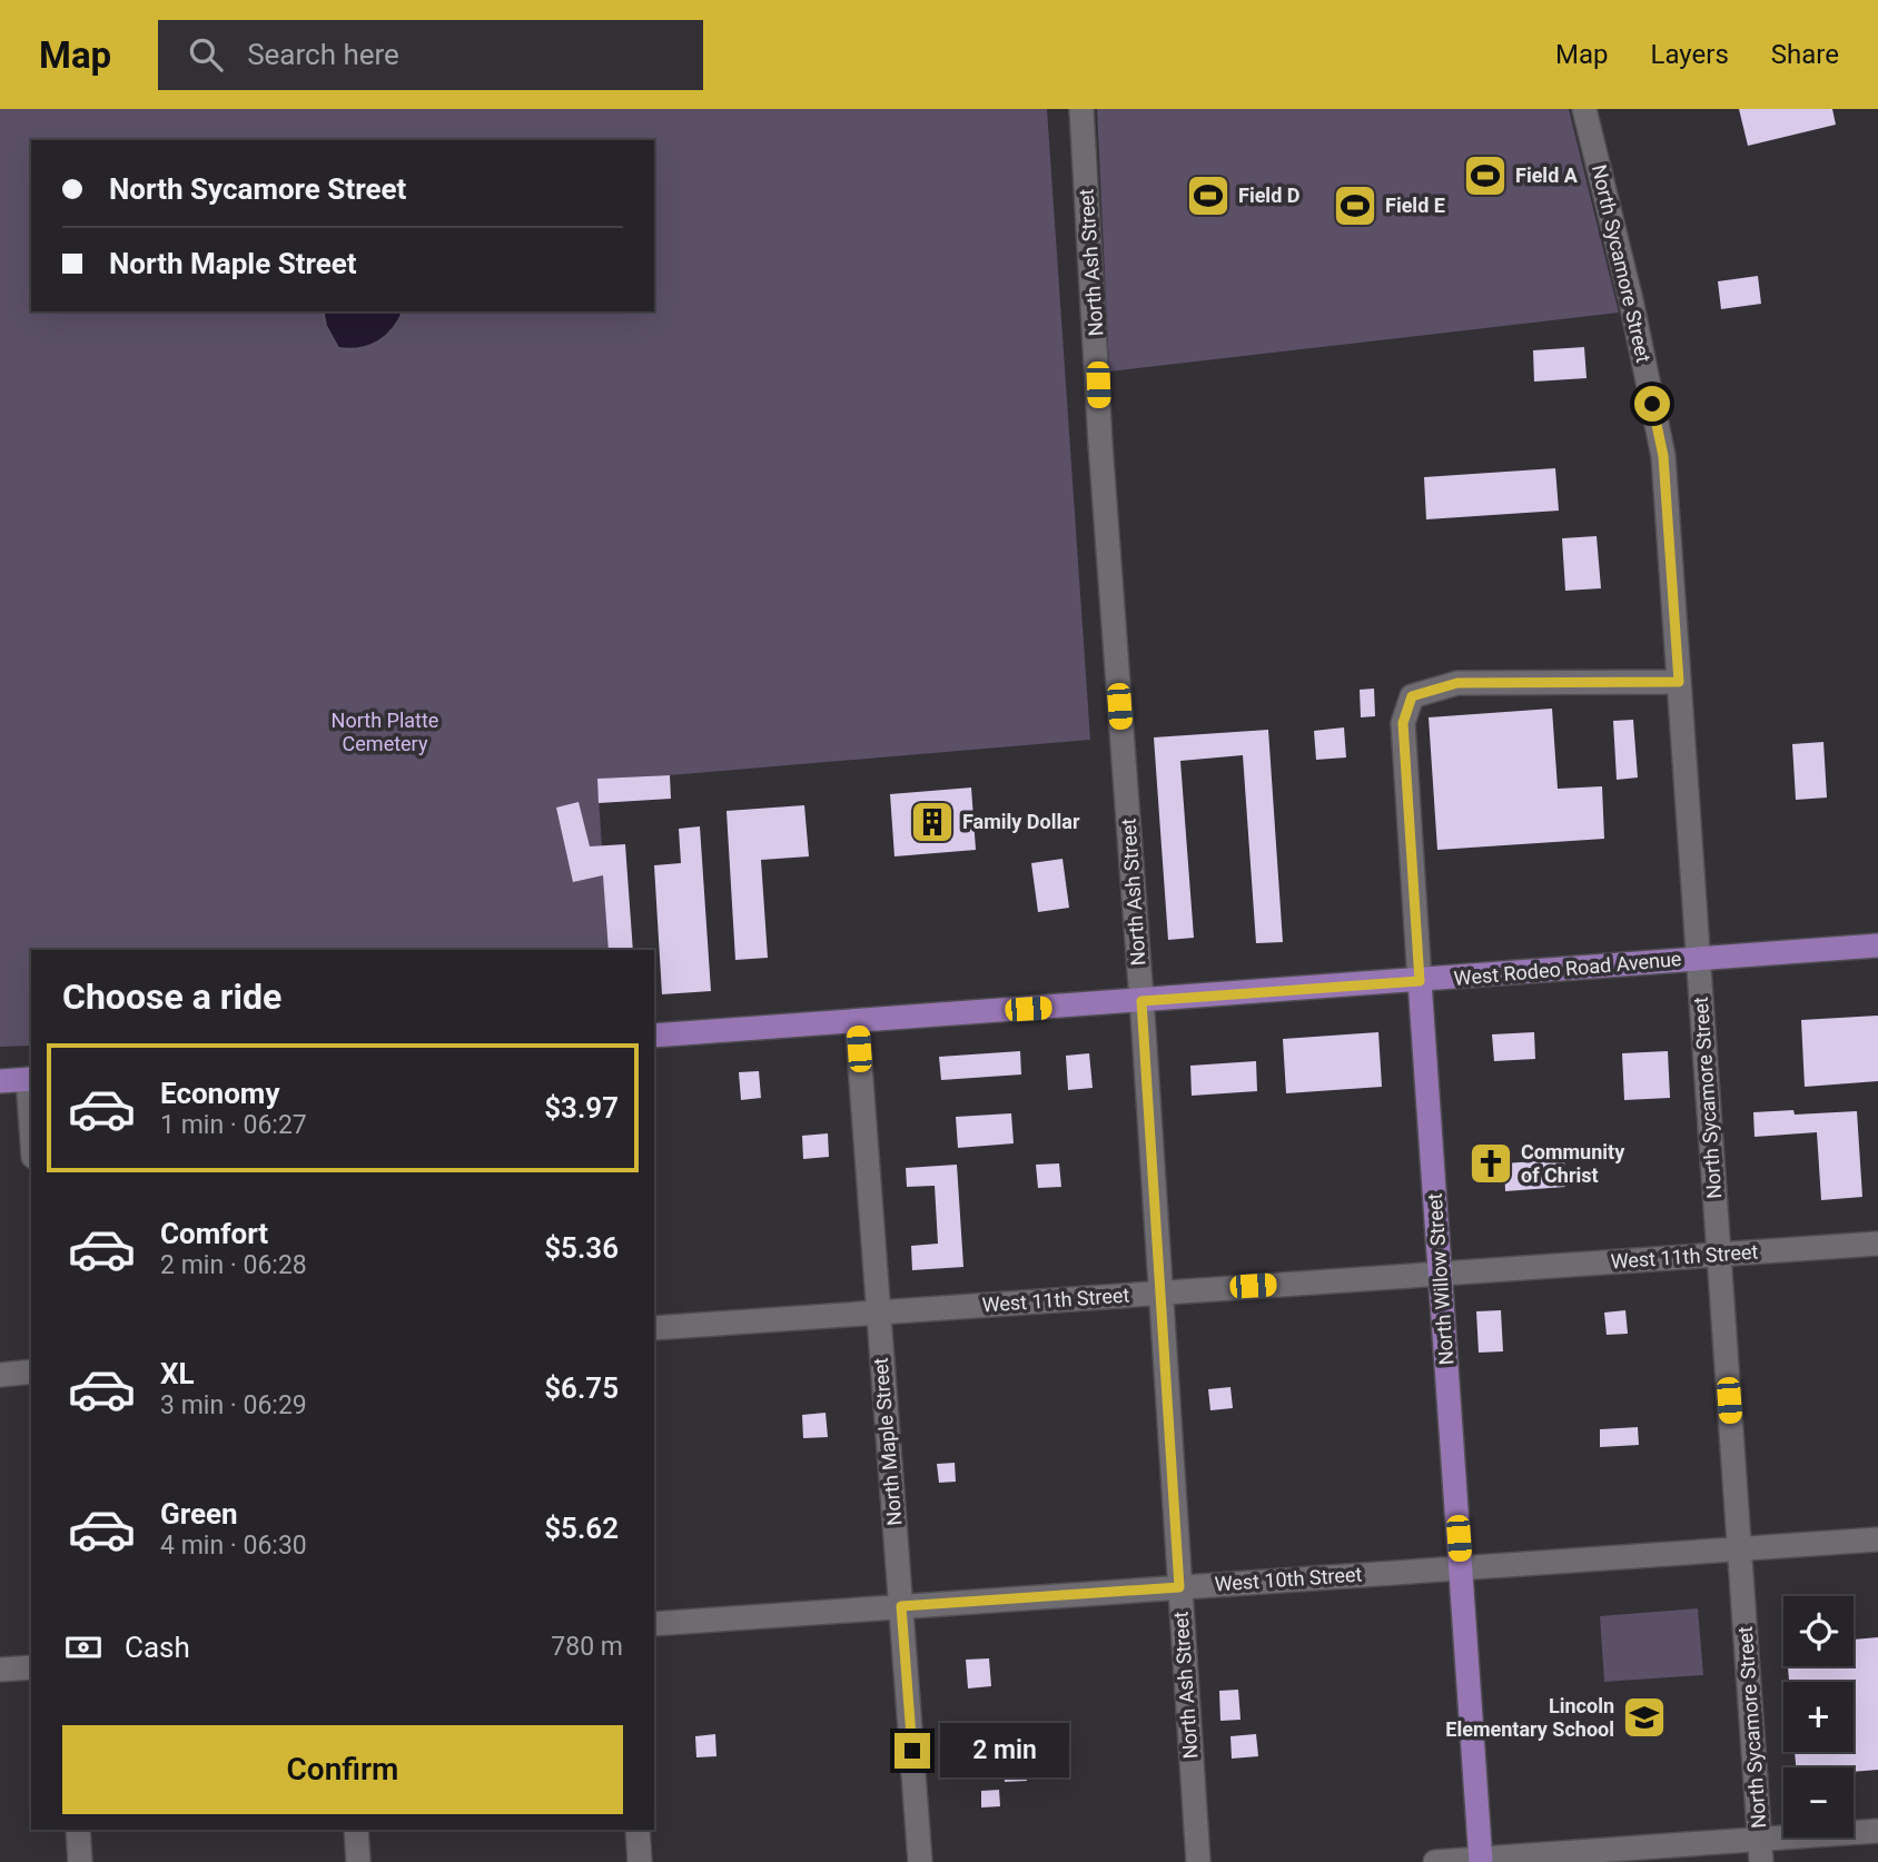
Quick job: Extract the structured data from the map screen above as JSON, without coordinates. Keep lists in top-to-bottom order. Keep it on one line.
{"streets":{"main road":["West Rodeo Road Avenue","North Willow Street"],"street":["North Ash Street","North Sycamore Street","West 11th Street","North Maple Street","West 10th Street"]},"crossings":[["North Ash Street","West Rodeo Road Avenue"],["North Ash Street","West 11th Street"],["North Ash Street","West 10th Street"],["North Sycamore Street","West Rodeo Road Avenue"],["North Sycamore Street","West 11th Street"],["North Sycamore Street","North Willow Street"],["North Sycamore Street","West 10th Street"],["West Rodeo Road Avenue","North Willow Street"],["West Rodeo Road Avenue","North Maple Street"],["West 11th Street","North Willow Street"],["West 11th Street","North Maple Street"],["North Willow Street","West 10th Street"],["North Maple Street","West 10th Street"]],"parks":["North Platte Cemetery"],"places":{"sports":["Field A","Field D","Field E"],"building":["Family Dollar"],"church":["Community of Christ"],"school or university":["Lincoln Elementary School"]},"page":{"header":"Map","search":"Search here","nav":["Map","Layers","Share"],"banner":["North Sycamore Street","North Maple Street"],"heading":"Choose a ride","list":[{"name":"Economy","note":"1 min · 06:27","value":"$3.97"},{"name":"Comfort","note":"2 min · 06:28","value":"$5.36"},{"name":"XL","note":"3 min · 06:29","value":"$6.75"},{"name":"Green","note":"4 min · 06:30","value":"$5.62"}],"map_buttons":["+","−"],"pay":["Cash","780 m"],"buttons":"Confirm","bubble":"2 min"}}
